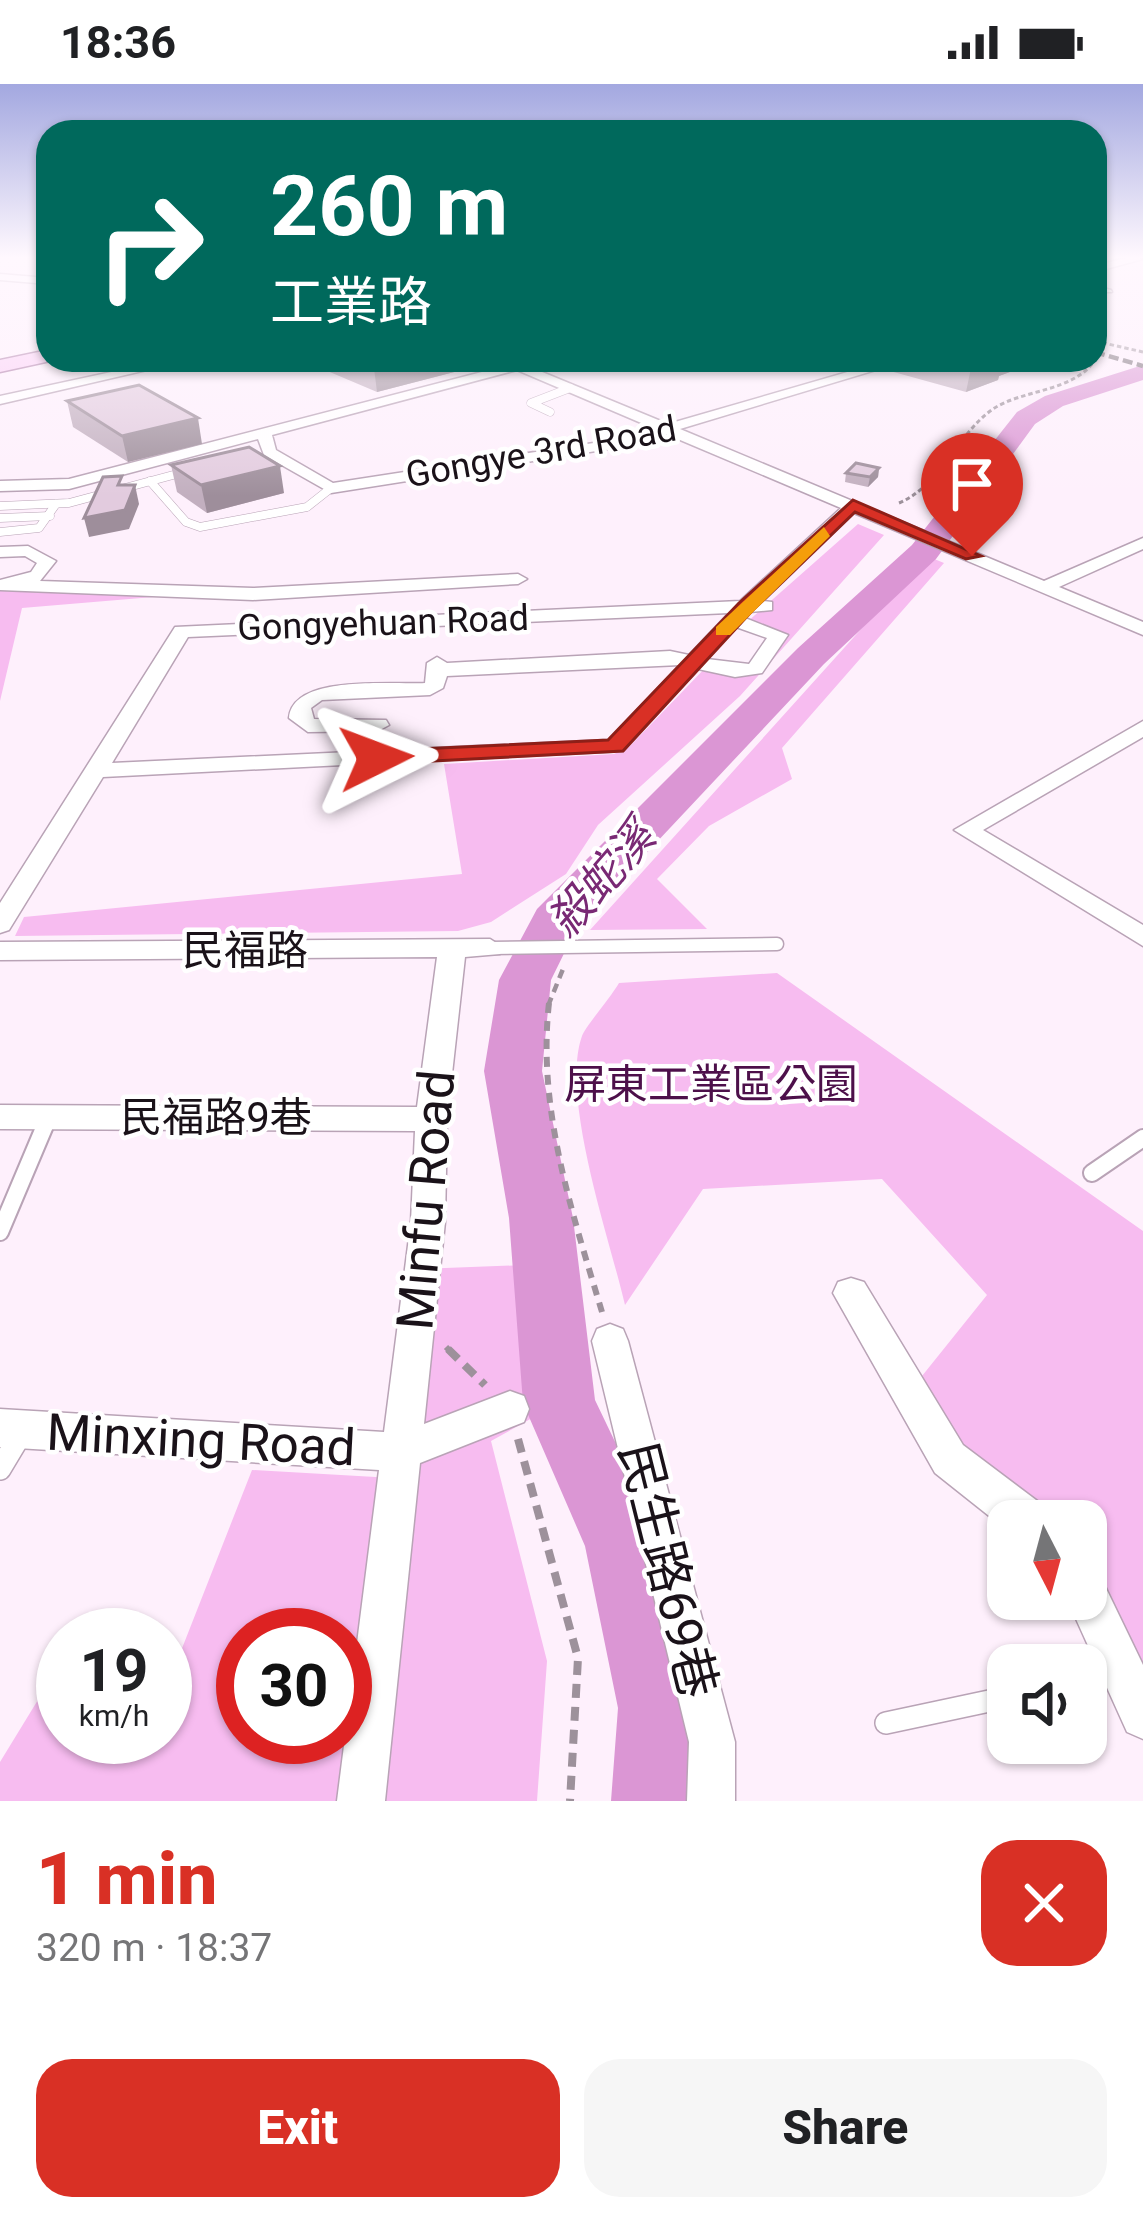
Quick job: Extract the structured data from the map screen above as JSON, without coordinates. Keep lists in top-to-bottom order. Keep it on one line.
{"streets":{"street":["Gongye 3rd Road","Gongyehuan Road","民福路","民福路9巷","Minfu Road","Minxing Road","民生路69巷"]},"crossings":[["民福路","Minfu Road"],["民福路9巷","Minfu Road"],["Minfu Road","Minxing Road"]],"water":["殺蛇溪"],"parks":["屏東工業區公園"],"north":"bottom","page":{"status":"18:36","turn":["260 m","工業路"],"speed":"19 km/h","limit":"30","heading":["1 min","320 m · 18:37"],"buttons":["Exit","Share"]}}
